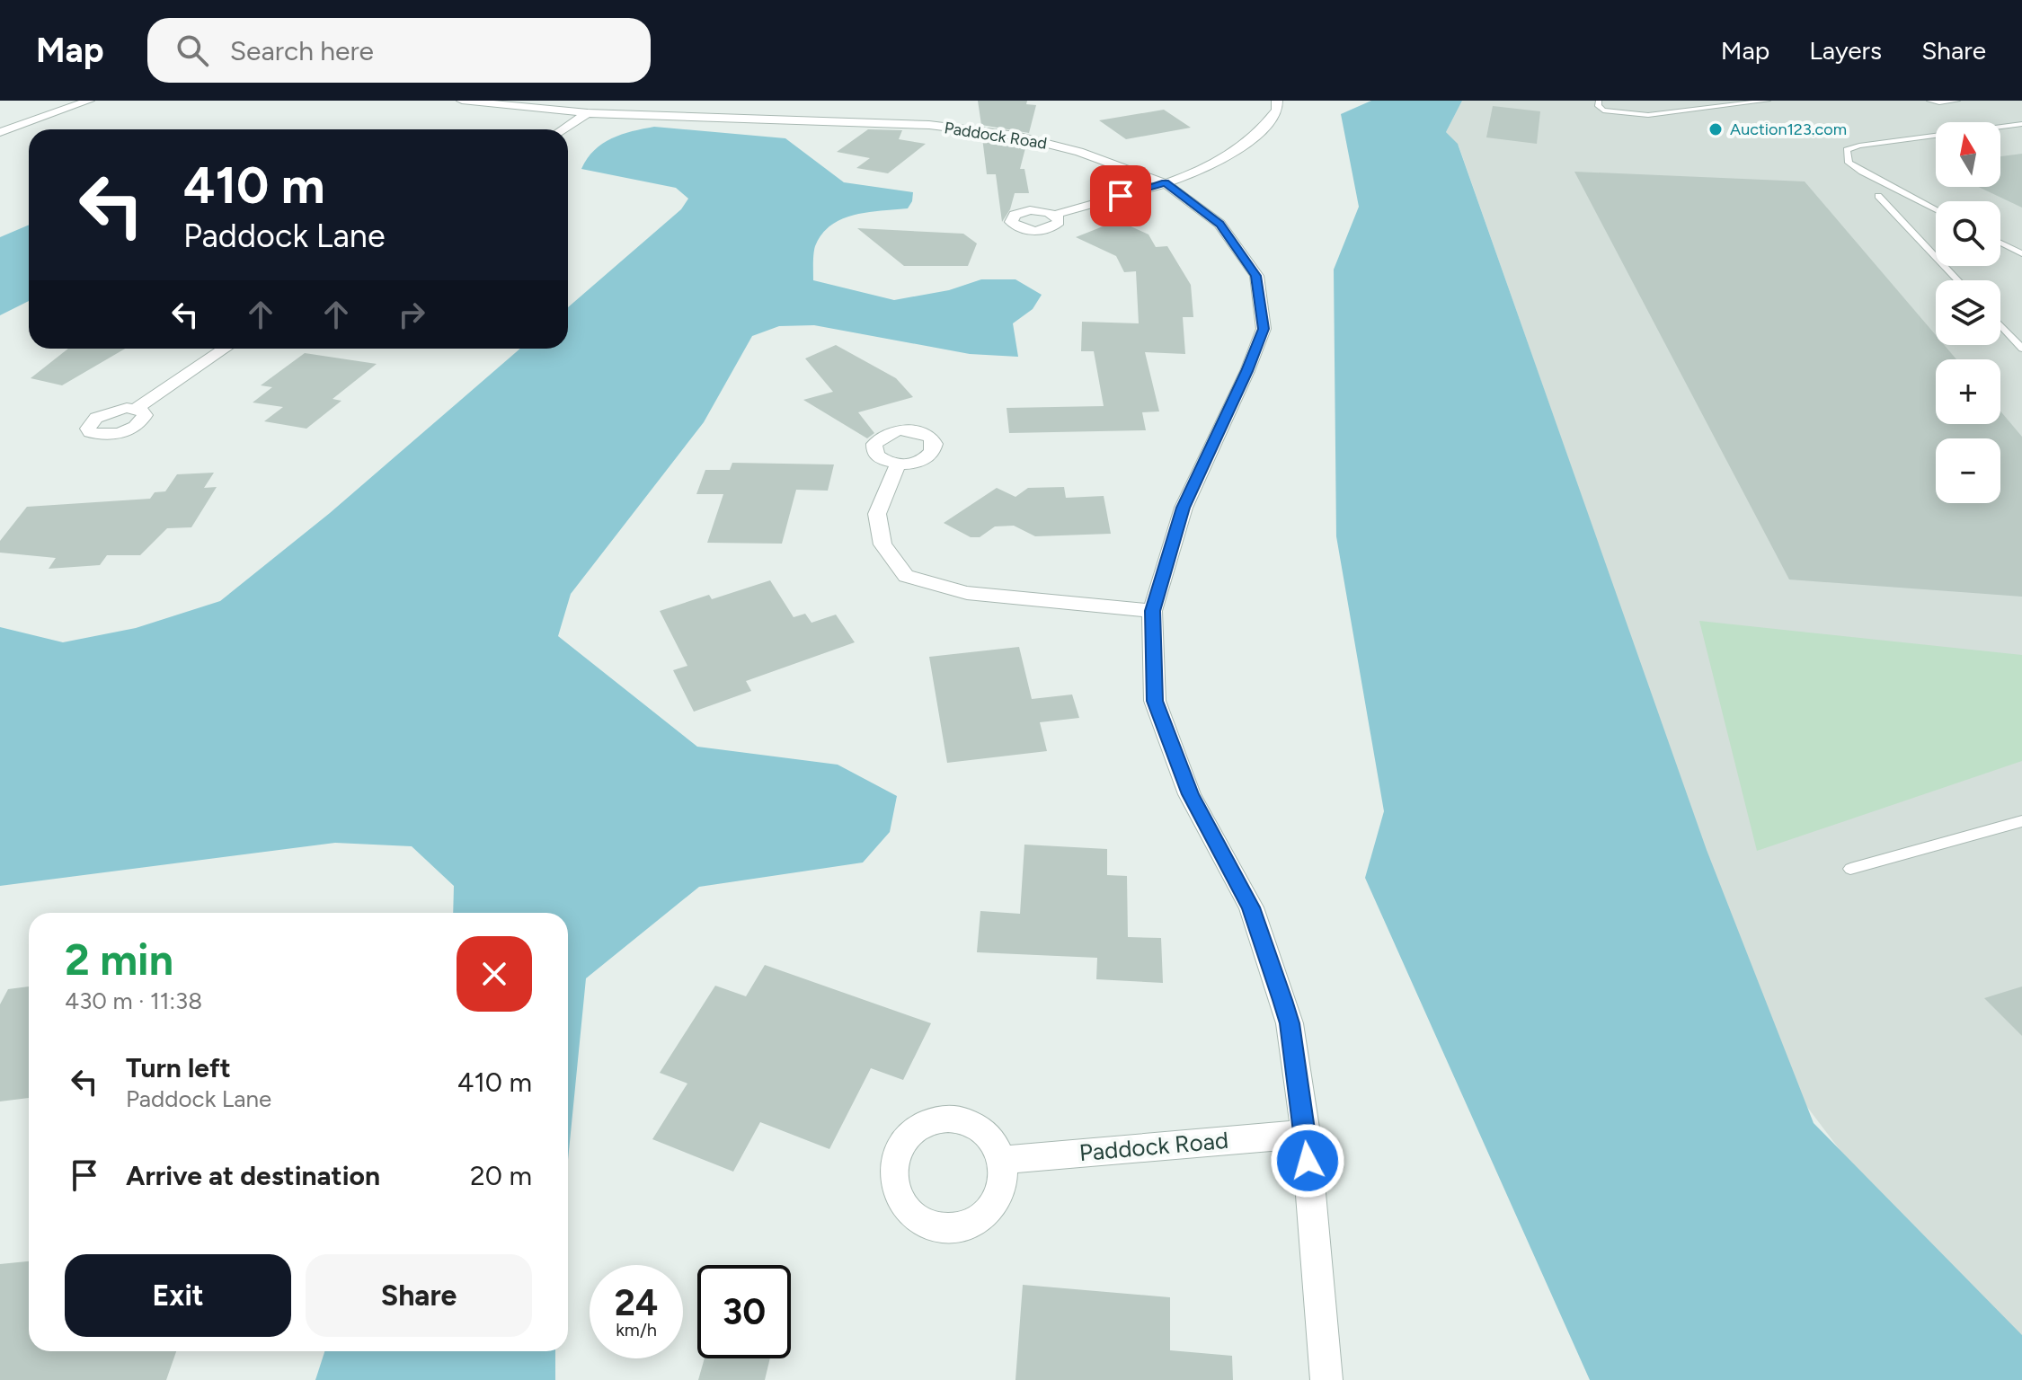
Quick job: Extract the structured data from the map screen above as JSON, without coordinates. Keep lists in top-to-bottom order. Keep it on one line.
{"streets":{"street":["Paddock Road"]},"places":["Auction123.com"],"north":"top","page":{"header":"Map","search":"Search here","nav":["Map","Layers","Share"],"map_buttons":["+","−"],"turn":["410 m","Paddock Lane"],"heading":["2 min","430 m · 11:38"],"list":[{"name":"Turn left","note":"Paddock Lane","value":"410 m"},{"name":"Arrive at destination","value":"20 m"}],"buttons":["Exit","Share"],"speed":"24 km/h","limit":"30"}}
